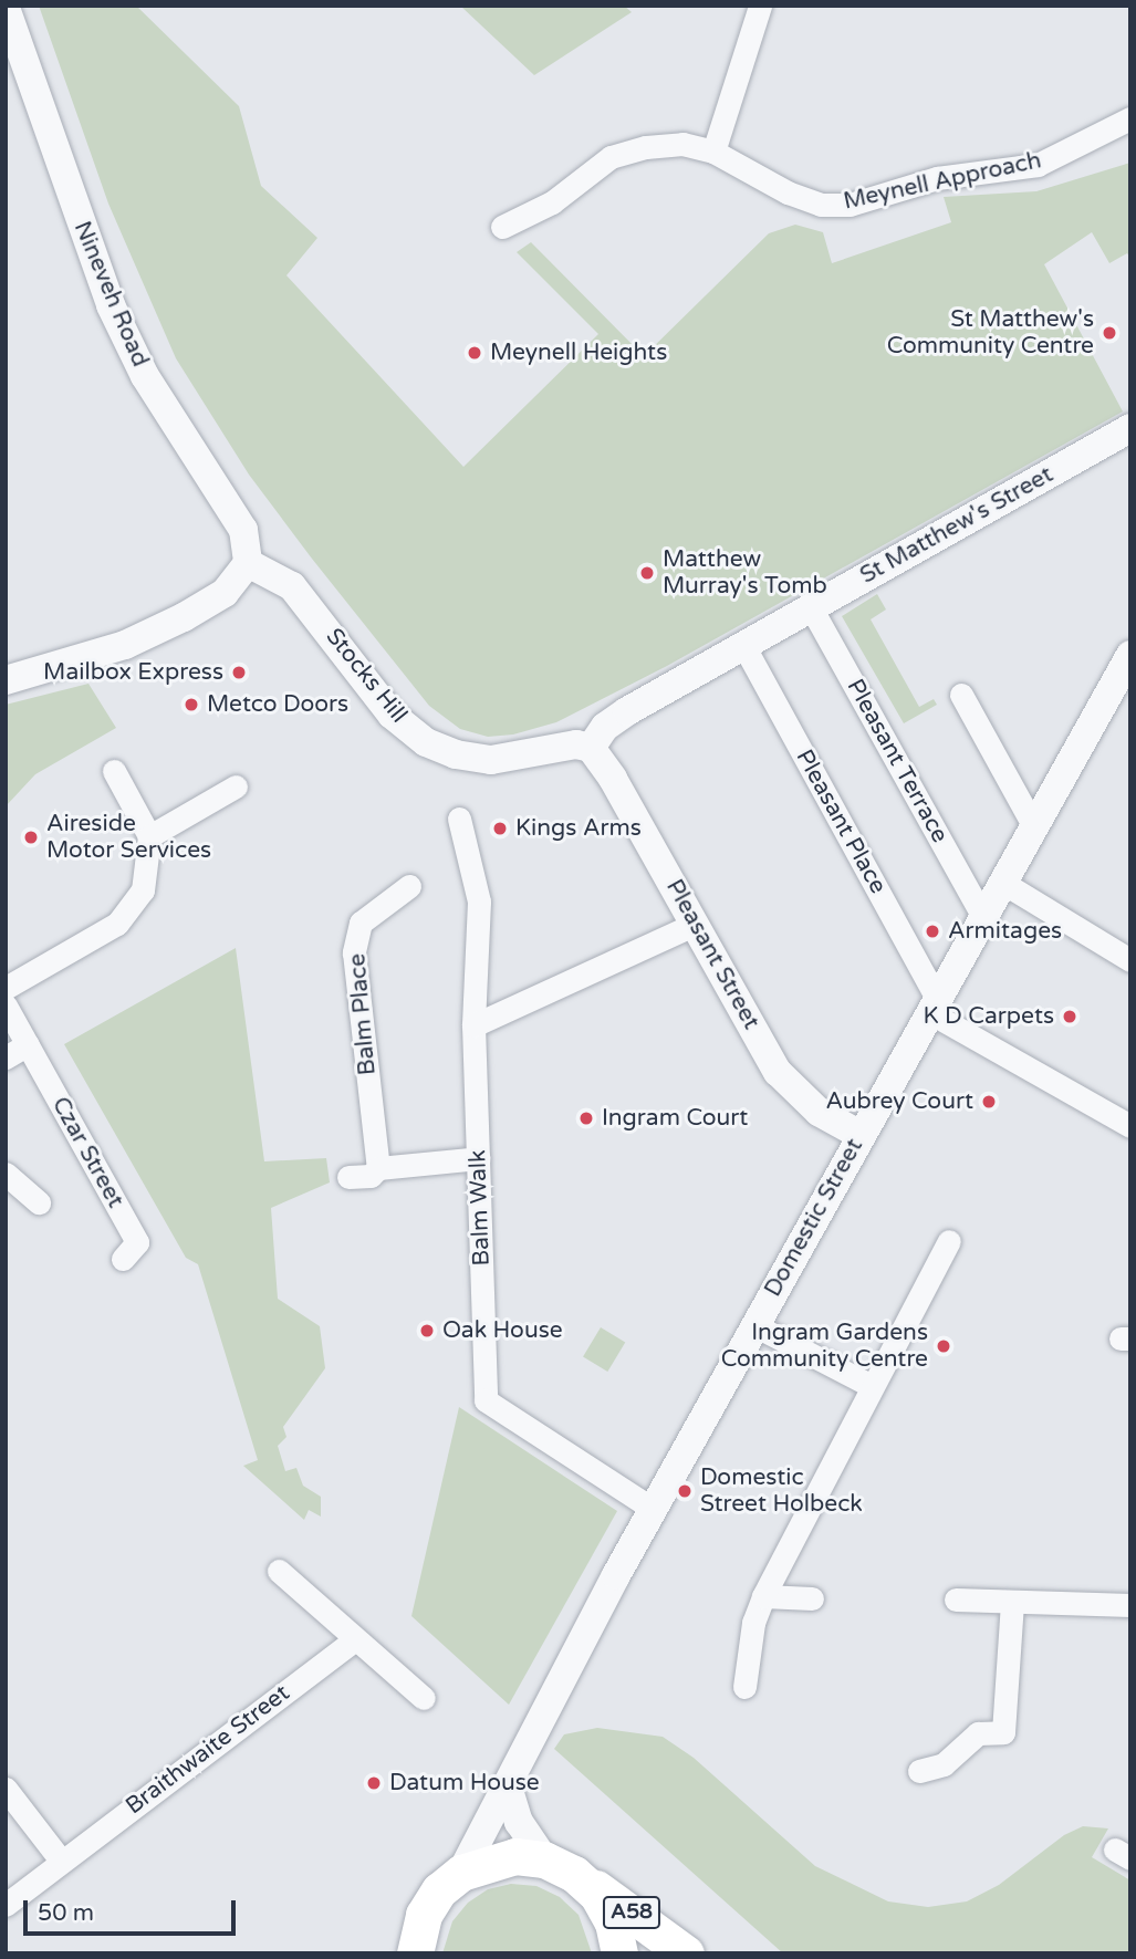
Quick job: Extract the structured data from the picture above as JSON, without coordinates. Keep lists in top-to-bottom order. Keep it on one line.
{"streets":{"main road":["A58"],"street":["Meynell Approach","Nineveh Road","St Matthew's Street","Stocks Hill","Pleasant Terrace","Pleasant Place","Pleasant Street","Balm Place","Czar Street","Balm Walk","Domestic Street","Braithwaite Street"]},"crossings":[["Nineveh Road","Stocks Hill"],["St Matthew's Street","Stocks Hill"],["St Matthew's Street","Pleasant Terrace"],["St Matthew's Street","Pleasant Place"],["St Matthew's Street","Pleasant Street"],["Stocks Hill","Pleasant Street"],["Pleasant Terrace","Domestic Street"],["Pleasant Place","Domestic Street"],["Pleasant Street","Domestic Street"],["Balm Walk","Domestic Street"]],"places":["St Matthew's Community Centre","Meynell Heights","Matthew Murray's Tomb","Mailbox Express","Metco Doors","Kings Arms","Aireside Motor Services","Armitages","K D Carpets","Aubrey Court","Ingram Court","Oak House","Ingram Gardens Community Centre","Domestic Street Holbeck","Datum House"],"scale_bar":"50 m"}
